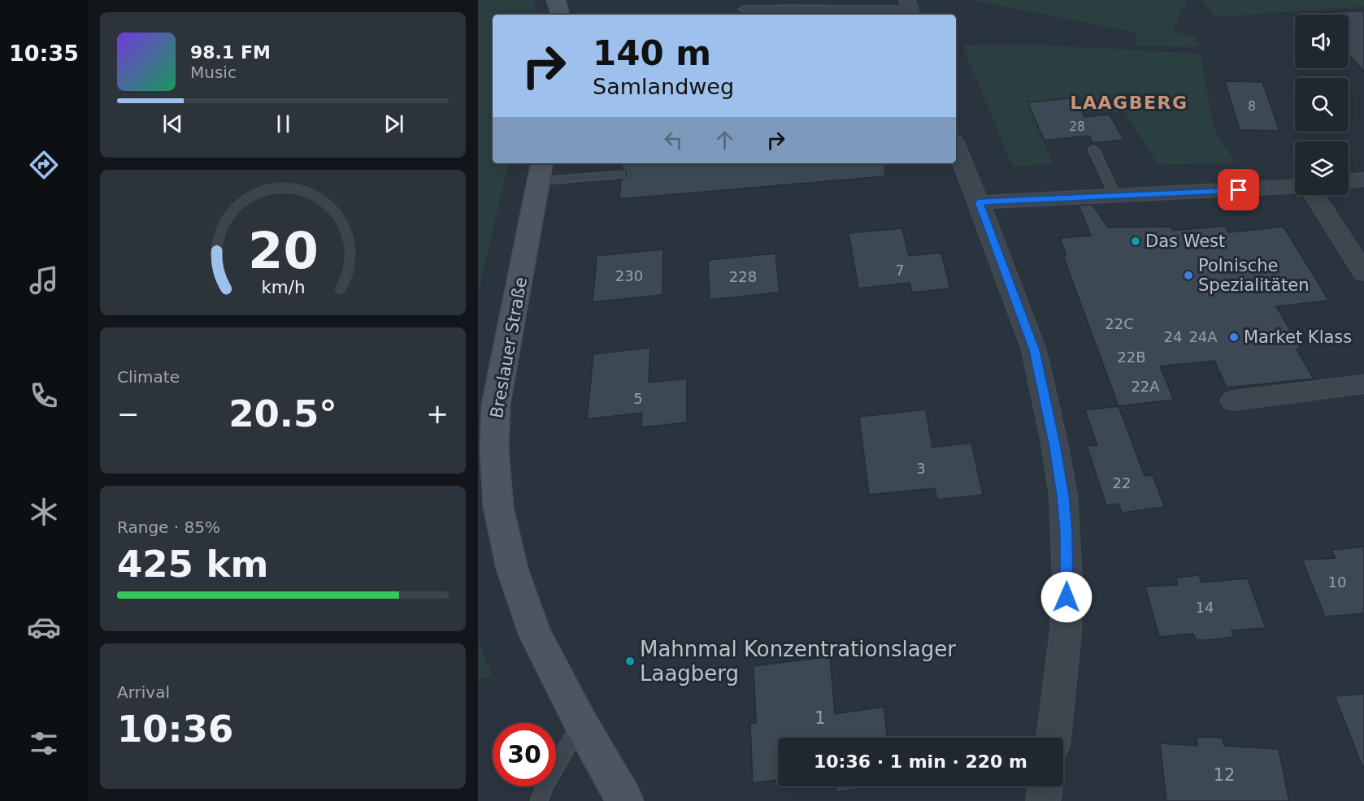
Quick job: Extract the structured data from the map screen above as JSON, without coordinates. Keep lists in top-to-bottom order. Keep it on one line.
{"streets":{"street":["Breslauer Straße"]},"districts":["LAAGBERG"],"places":["Das West","Polnische Spezialitäten","Market Klass","Mahnmal Konzentrationslager Laagberg"],"house_numbers":["8","28","7","230","228","22C","24","24A","22B","22A","5","3","22","10","14","1","12"],"page":{"tabs":"10:35","turn":["140 m","Samlandweg"],"song":["98.1 FM","Music"],"tile":["Climate",["Range · 85%","425 km"],["Arrival","10:36"]],"heat":["−","20.5°","+"],"limit":"30","trip":"10:36 · 1 min · 220 m","gauge":["20","km/h"]}}
